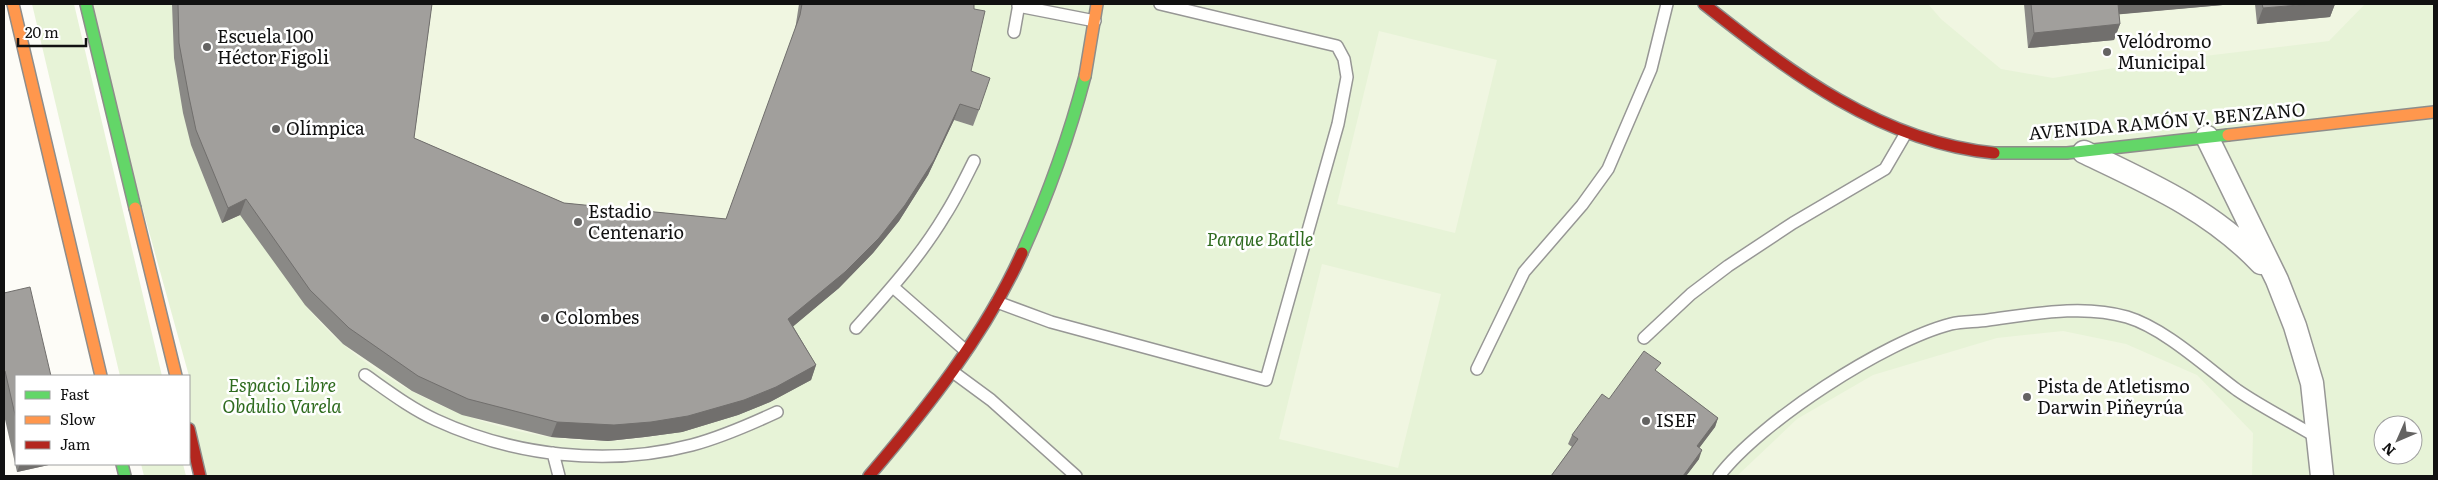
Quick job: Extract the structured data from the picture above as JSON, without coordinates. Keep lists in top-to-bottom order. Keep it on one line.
{"streets":{"street":["AVENIDA RAMÓN V. BENZANO"]},"parks":["Parque Batlle","Espacio Libre Obdulio Varela"],"places":["Escuela 100 Héctor Figoli","Velódromo Municipal","Olímpica","Estadio Centenario","Colombes","Pista de Atletismo Darwin Piñeyrúa","ISEF"],"legend":["Fast","Slow","Jam"],"scale_bar":"20 m","north":"bottom left"}
